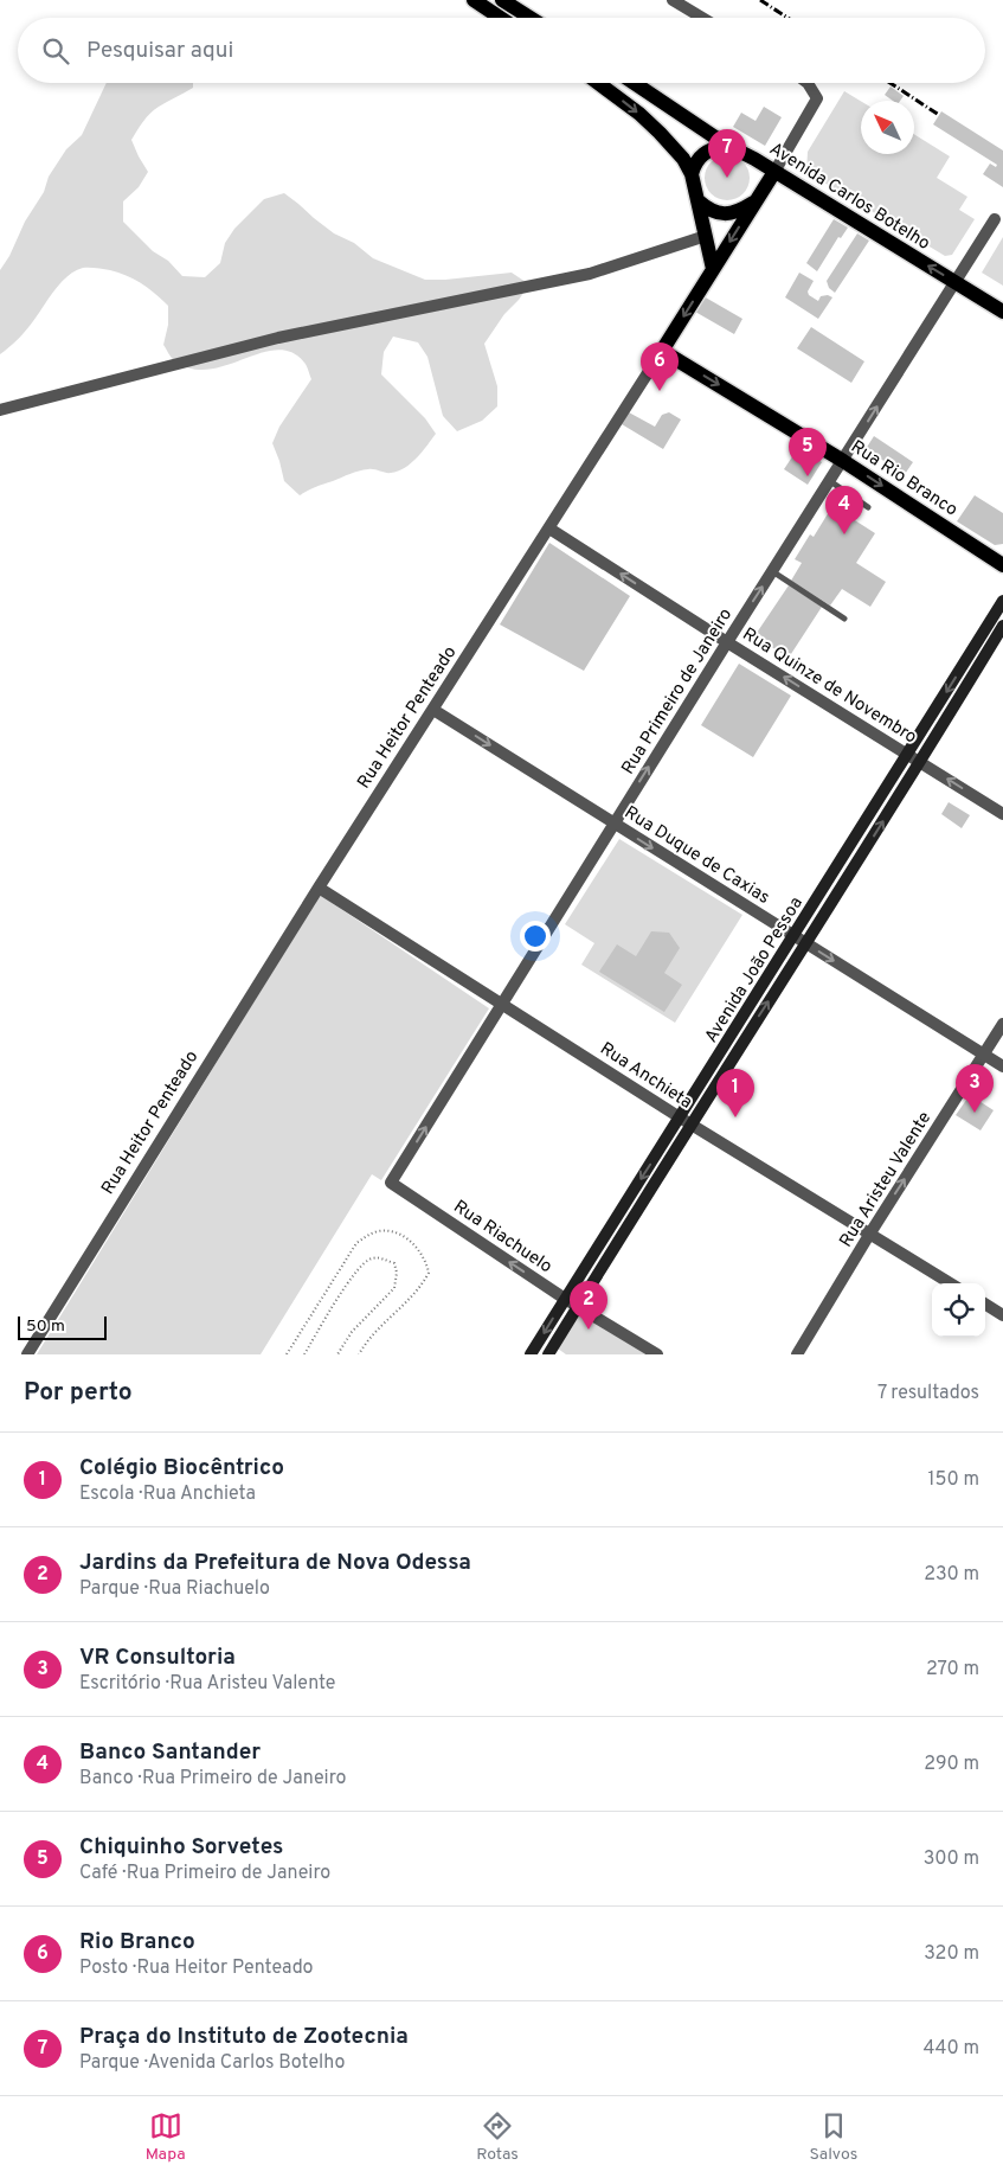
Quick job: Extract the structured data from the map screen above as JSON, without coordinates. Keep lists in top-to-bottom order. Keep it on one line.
{"streets":{"main road":["Avenida Carlos Botelho","Rua Rio Branco","Rua Heitor Penteado","Avenida João Pessoa"],"street":["Rua Quinze de Novembro","Rua Primeiro de Janeiro","Rua Duque de Caxias","Rua Anchieta","Rua Aristeu Valente","Rua Riachuelo"]},"crossings":[["Avenida Carlos Botelho","Rua Primeiro de Janeiro"],["Avenida Carlos Botelho","Rua Heitor Penteado"],["Rua Rio Branco","Rua Primeiro de Janeiro"],["Rua Rio Branco","Rua Heitor Penteado"],["Rua Quinze de Novembro","Rua Primeiro de Janeiro"],["Rua Quinze de Novembro","Rua Heitor Penteado"],["Rua Quinze de Novembro","Avenida João Pessoa"],["Rua Primeiro de Janeiro","Rua Duque de Caxias"],["Rua Primeiro de Janeiro","Rua Anchieta"],["Rua Primeiro de Janeiro","Rua Riachuelo"],["Rua Heitor Penteado","Rua Duque de Caxias"],["Rua Heitor Penteado","Rua Anchieta"],["Rua Duque de Caxias","Avenida João Pessoa"],["Rua Duque de Caxias","Rua Aristeu Valente"],["Avenida João Pessoa","Rua Anchieta"],["Avenida João Pessoa","Rua Riachuelo"],["Rua Anchieta","Rua Aristeu Valente"]],"one_way":["Avenida Carlos Botelho","Rua Rio Branco","Rua Quinze de Novembro","Rua Primeiro de Janeiro","Rua Duque de Caxias","Rua Aristeu Valente","Rua Riachuelo"],"scale_bar":"50 m","north":"top left","page":{"search":"Pesquisar aqui","pins":["7","6","5","4","3","1","2"],"scale":"50 m","heading":["Por perto","7 resultados"],"list":[{"mark":"1","name":"Colégio Biocêntrico","note":"Escola · Rua Anchieta","value":"150 m"},{"mark":"2","name":"Jardins da Prefeitura de Nova Odessa","note":"Parque · Rua Riachuelo","value":"230 m"},{"mark":"3","name":"VR Consultoria","note":"Escritório · Rua Aristeu Valente","value":"270 m"},{"mark":"4","name":"Banco Santander","note":"Banco · Rua Primeiro de Janeiro","value":"290 m"},{"mark":"5","name":"Chiquinho Sorvetes","note":"Café · Rua Primeiro de Janeiro","value":"300 m"},{"mark":"6","name":"Rio Branco","note":"Posto · Rua Heitor Penteado","value":"320 m"},{"mark":"7","name":"Praça do Instituto de Zootecnia","note":"Parque · Avenida Carlos Botelho","value":"440 m"}],"nav":["Mapa","Rotas","Salvos"]}}
